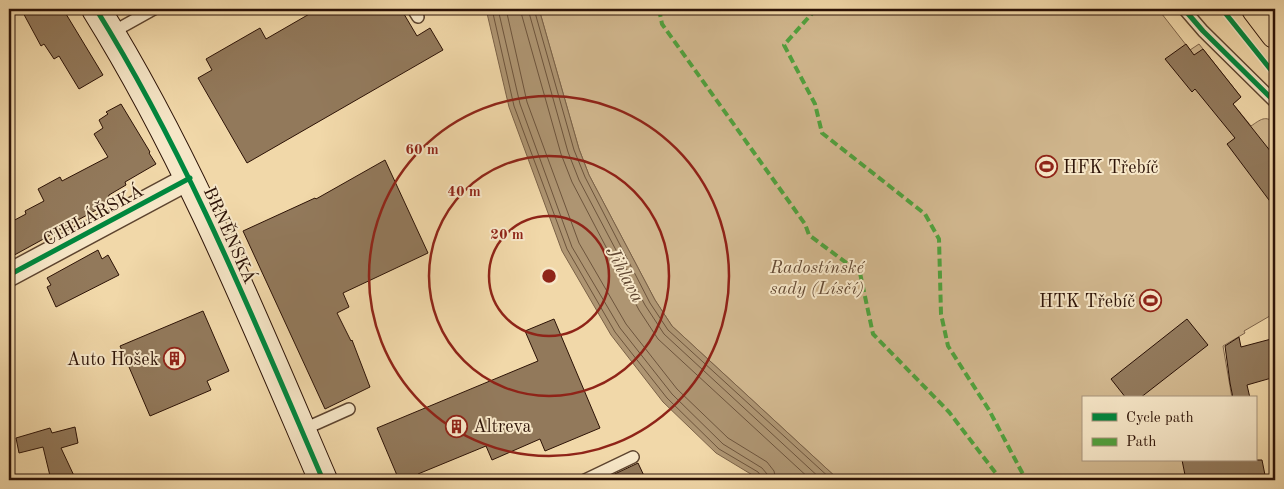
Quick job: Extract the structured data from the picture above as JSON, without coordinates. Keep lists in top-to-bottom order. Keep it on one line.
{"streets":{"street":["CIHLÁŘSKÁ","BRNĚNSKÁ"]},"crossings":[["CIHLÁŘSKÁ","BRNĚNSKÁ"]],"water":["Jihlava"],"parks":["Radostínské sady (Lísčí)"],"places":{"sports":["HFK Třebíč","HTK Třebíč"],"building":["Auto Hošek","Altreva"]},"legend":["Cycle path","Path"],"rings":["60 m","40 m","20 m"]}
